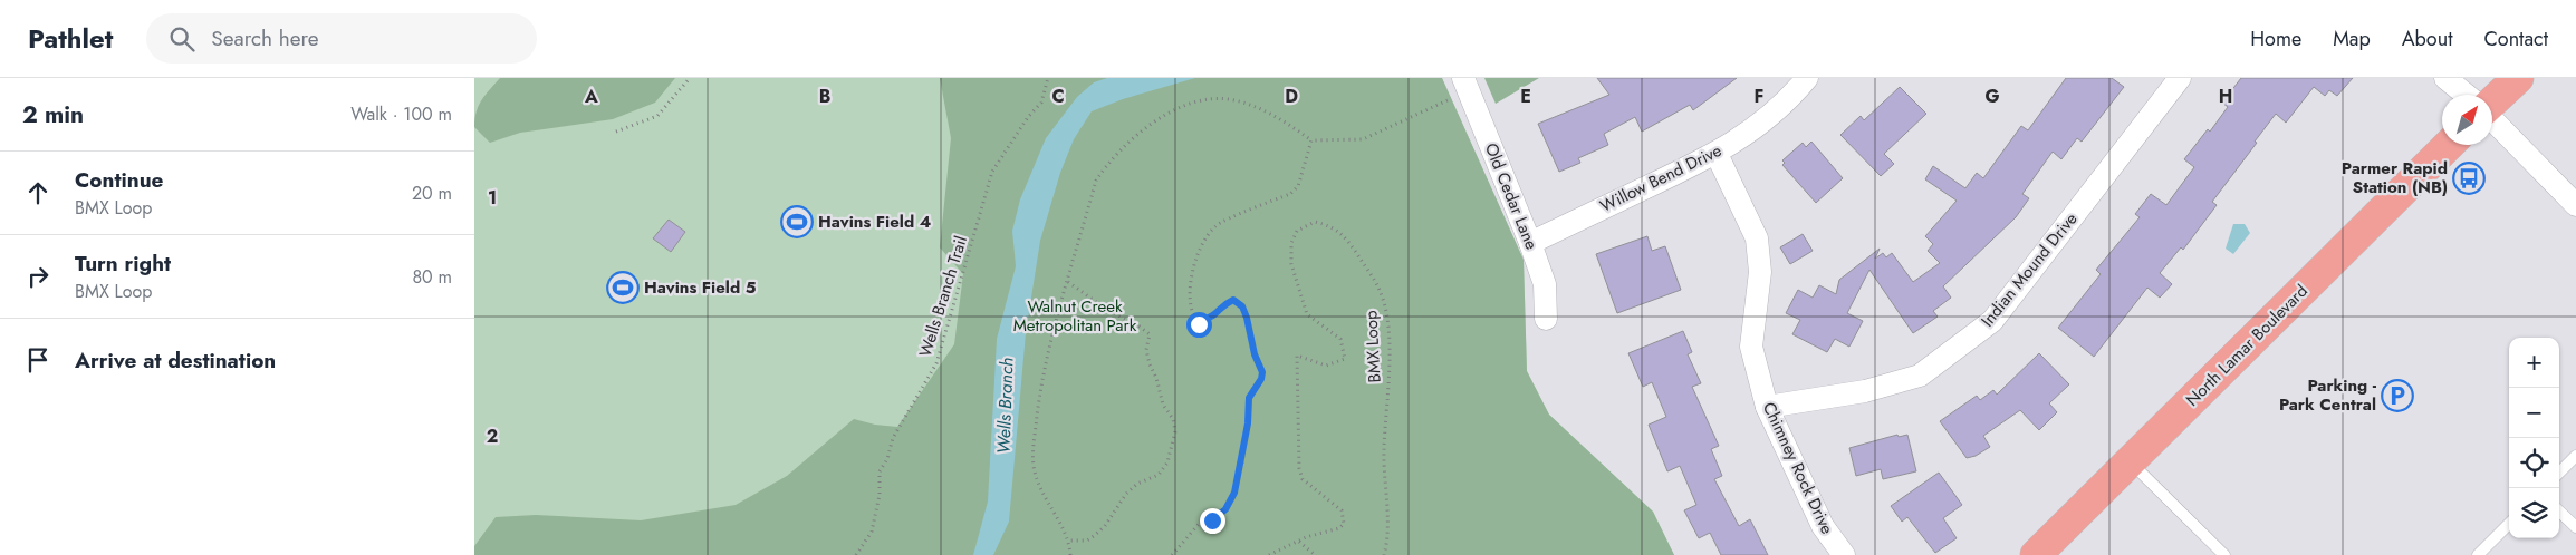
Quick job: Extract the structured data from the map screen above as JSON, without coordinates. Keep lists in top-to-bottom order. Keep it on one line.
{"streets":{"main road":["North Lamar Boulevard"],"street":["Willow Bend Drive","Old Cedar Lane","Indian Mound Drive","Chimney Rock Drive"],"path":["Wells Branch Trail","BMX Loop"]},"crossings":[["Willow Bend Drive","Old Cedar Lane"],["Willow Bend Drive","Chimney Rock Drive"],["Indian Mound Drive","Chimney Rock Drive"]],"water":["Wells Branch"],"parks":["Walnut Creek Metropolitan Park"],"places":{"bus stop":["Parmer Rapid Station (NB)"],"sports":["Havins Field 4","Havins Field 5"],"parking":["Parking - Park Central"]},"north":"top right","page":{"header":"Pathlet","search":"Search here","nav":["Home","Map","About","Contact"],"heading":["2 min","Walk · 100 m"],"list":[["Continue","BMX Loop","20 m"],["Turn right","BMX Loop","80 m"],"Arrive at destination"],"map_buttons":["+","−"]},"grid":{"columns":["A","B","C","D","E","F","G","H"],"rows":["1","2"]}}
